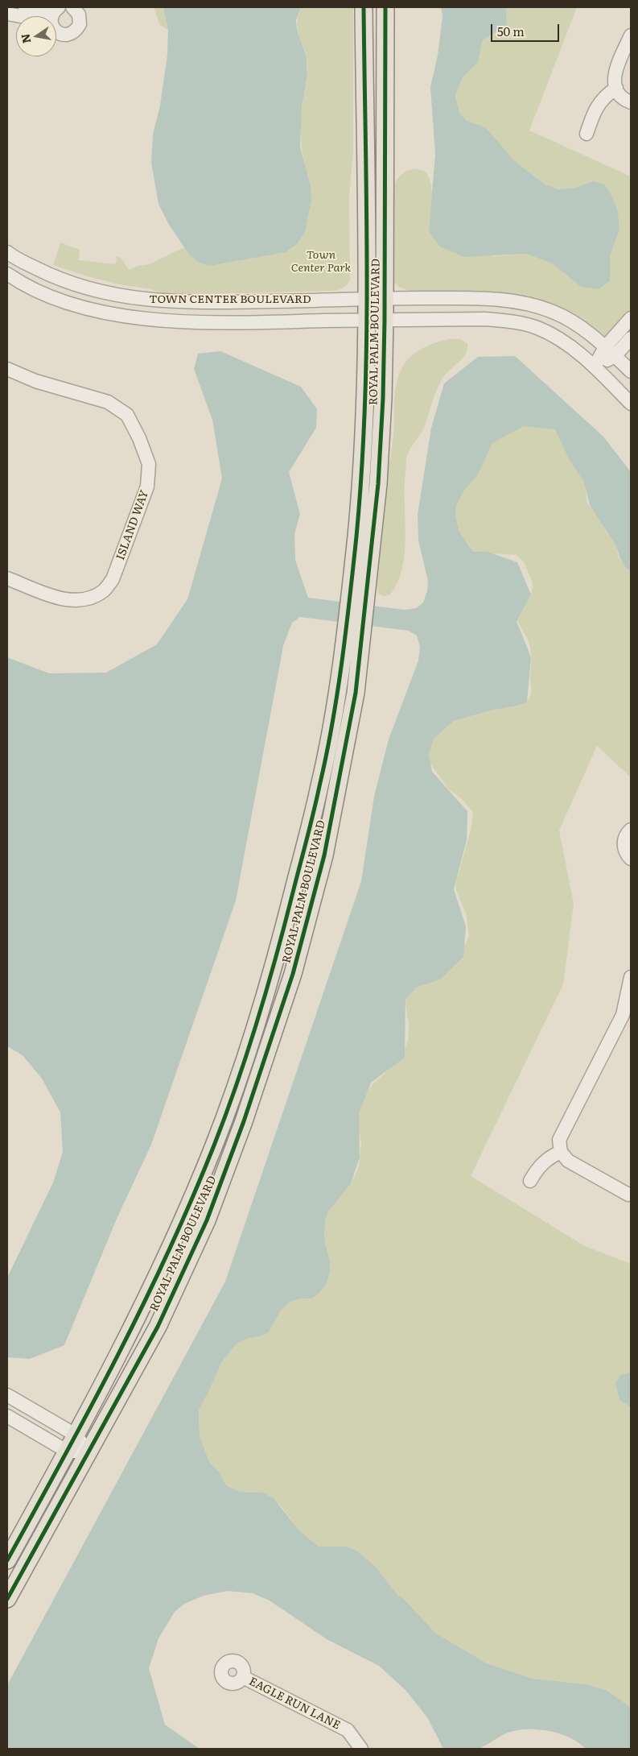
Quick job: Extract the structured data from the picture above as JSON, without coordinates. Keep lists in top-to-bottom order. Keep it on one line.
{"streets":{"main road":["ROYAL PALM BOULEVARD"],"street":["TOWN CENTER BOULEVARD","ISLAND WAY","EAGLE RUN LANE"]},"crossings":[["TOWN CENTER BOULEVARD","ROYAL PALM BOULEVARD"]],"parks":["Town Center Park"],"scale_bar":"50 m","north":"left"}
